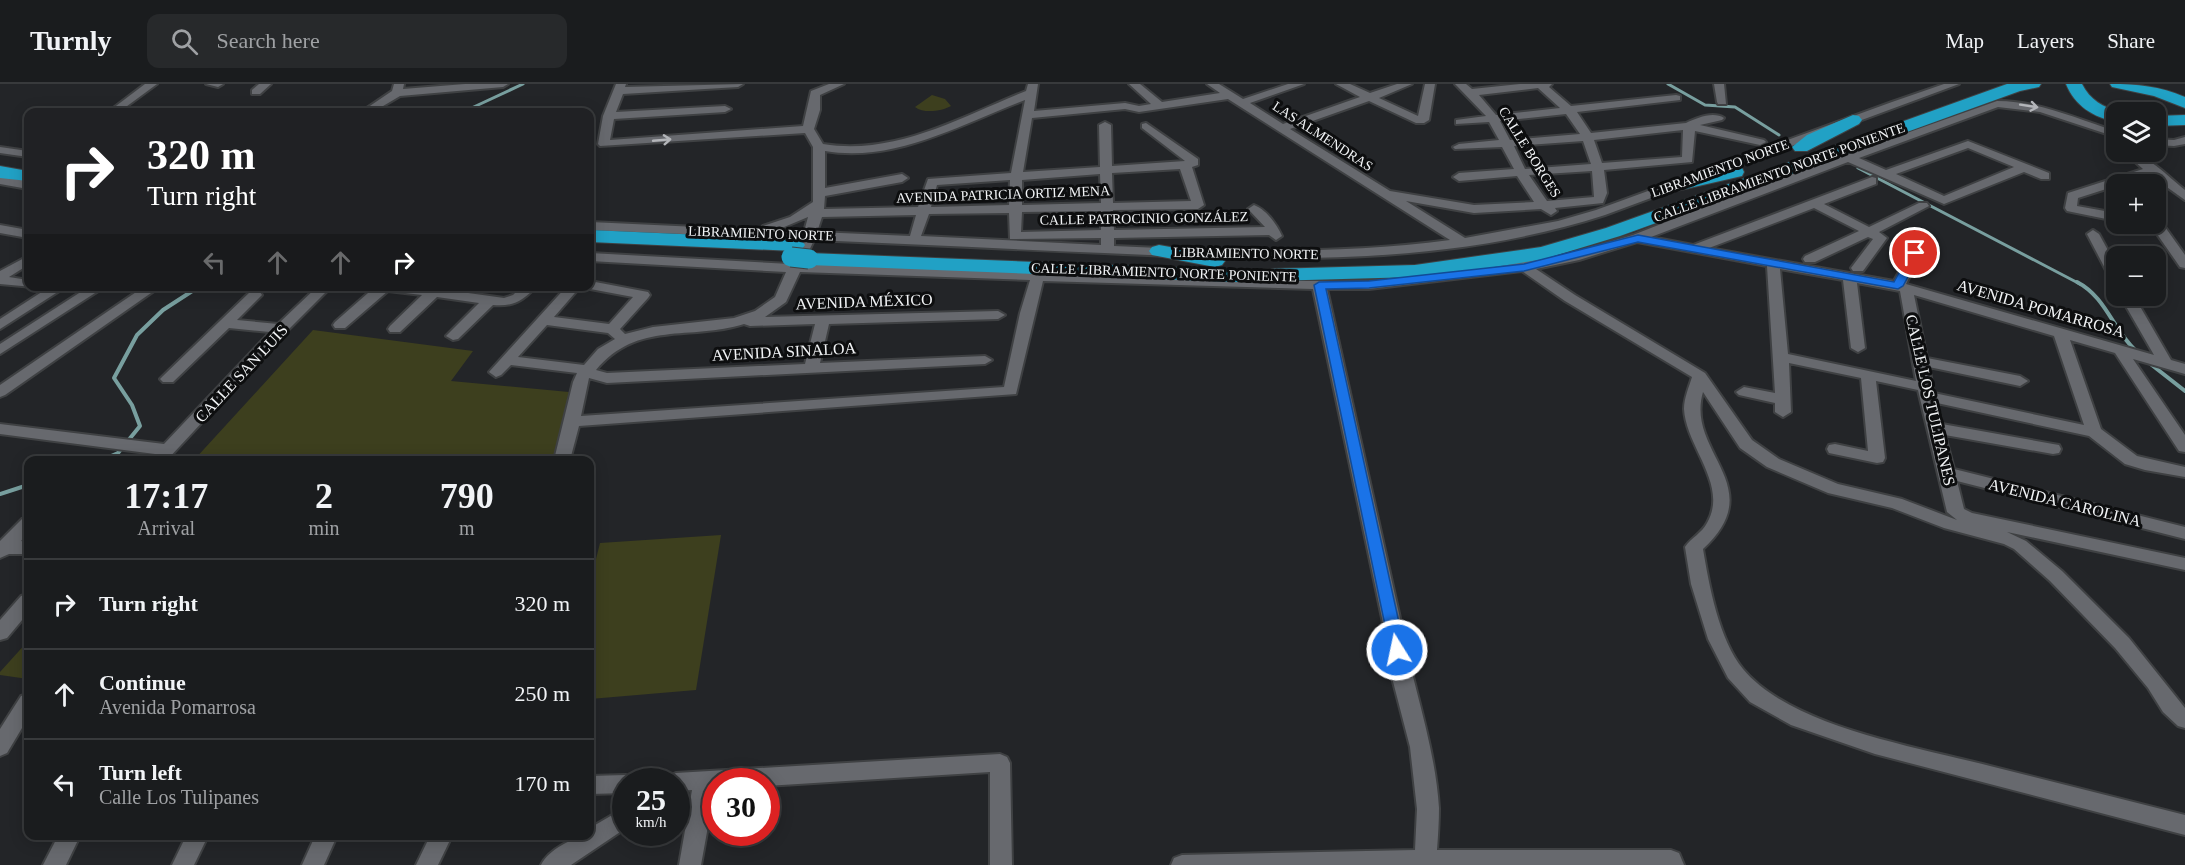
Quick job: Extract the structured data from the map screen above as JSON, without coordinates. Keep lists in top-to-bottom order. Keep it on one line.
{"streets":{"highway":["CALLE LIBRAMIENTO NORTE PONIENTE"],"street":["LAS ALMENDRAS","CALLE BORGES","LIBRAMIENTO NORTE","AVENIDA PATRICIA ORTIZ MENA","CALLE PATROCINIO GONZÁLEZ","AVENIDA MÉXICO","AVENIDA POMARROSA","AVENIDA SINALOA","CALLE SAN LUIS","CALLE LOS TULIPANES","AVENIDA CAROLINA"]},"crossings":[["LAS ALMENDRAS","LIBRAMIENTO NORTE"],["CALLE BORGES","LIBRAMIENTO NORTE"],["LIBRAMIENTO NORTE","CALLE LIBRAMIENTO NORTE PONIENTE"],["AVENIDA PATRICIA ORTIZ MENA","CALLE PATROCINIO GONZÁLEZ"],["AVENIDA POMARROSA","CALLE LOS TULIPANES"],["CALLE LOS TULIPANES","AVENIDA CAROLINA"]],"page":{"header":"Turnly","search":"Search here","nav":["Map","Layers","Share"],"map_buttons":["+","−"],"turn":["320 m","Turn right"],"eta":["17:17","Arrival","2","min","790","m"],"list":[{"name":"Turn right","value":"320 m"},{"name":"Continue","note":"Avenida Pomarrosa","value":"250 m"},{"name":"Turn left","note":"Calle Los Tulipanes","value":"170 m"}],"speed":"25 km/h","limit":"30"}}
